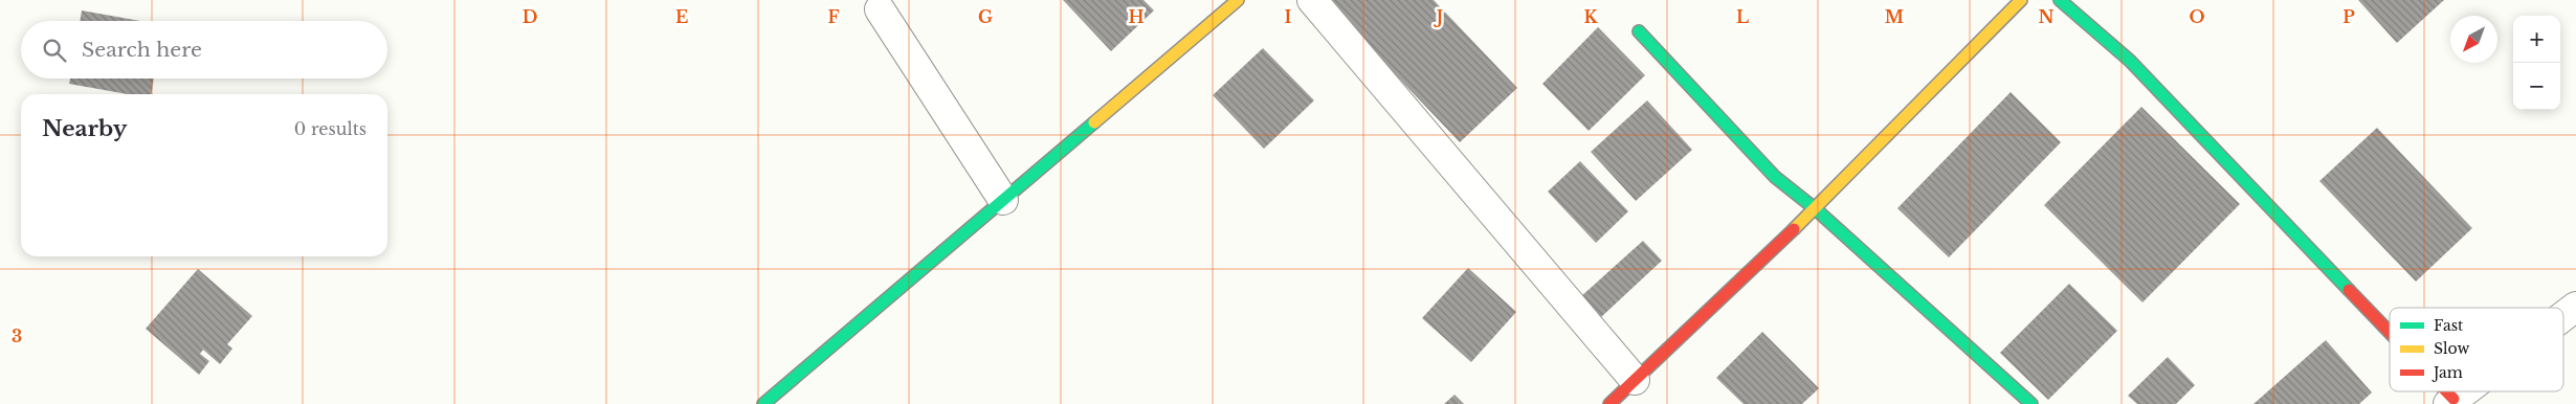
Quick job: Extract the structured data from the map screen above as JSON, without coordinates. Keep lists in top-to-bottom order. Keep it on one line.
{"legend":["Fast","Slow","Jam"],"north":"bottom left","page":{"map_buttons":["+","−"],"search":"Search here","heading":["Nearby","0 results"]},"grid":{"columns":["D","E","F","G","H","I","J","K","L","M","N","O","P"],"rows":["3"]}}
